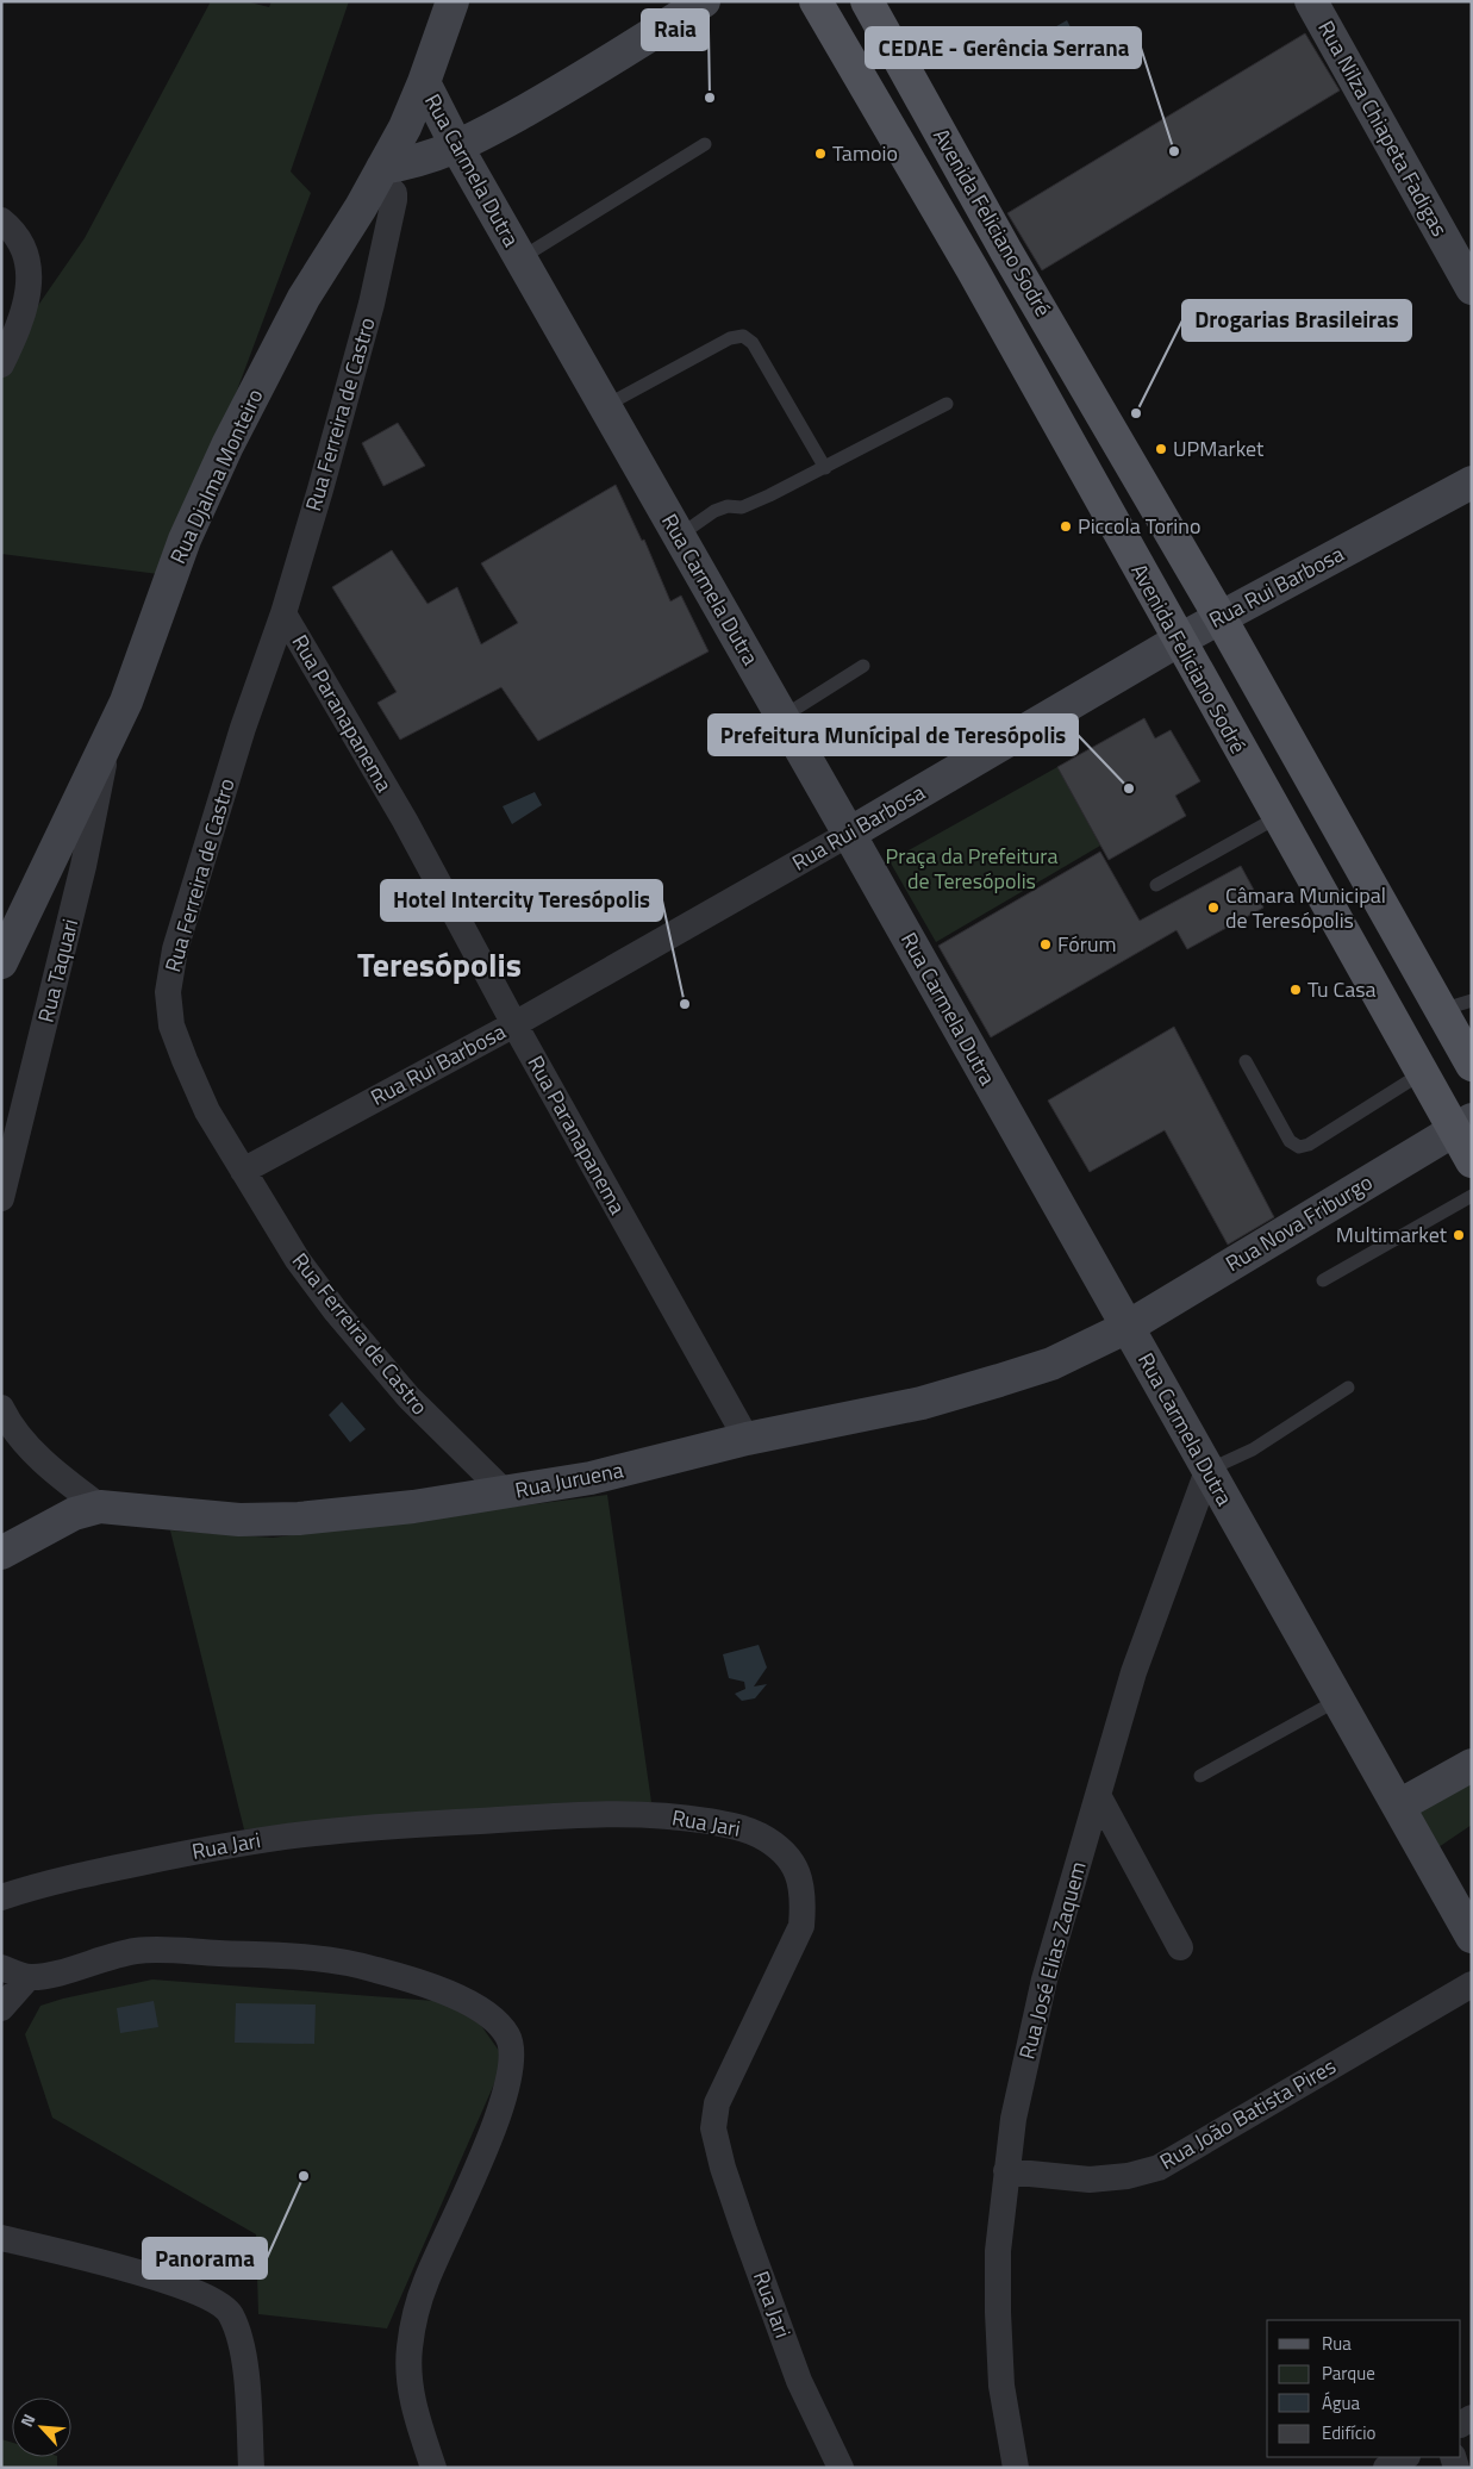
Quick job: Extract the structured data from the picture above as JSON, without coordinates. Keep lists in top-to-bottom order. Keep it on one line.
{"streets":{"main road":["Rua Nilza Chiapeta Fadigas","Rua Carmela Dutra","Avenida Feliciano Sodré","Rua Djalma Monteiro","Rua Rui Barbosa","Rua Nova Friburgo","Rua Juruena"],"street":["Rua Ferreira de Castro","Rua Paranapanema","Rua Taquari","Rua Jari","Rua José Elias Zaquem","Rua João Batista Pires"]},"crossings":[["Rua Carmela Dutra","Rua Djalma Monteiro"],["Rua Carmela Dutra","Rua Rui Barbosa"],["Rua Carmela Dutra","Rua Nova Friburgo"],["Rua Carmela Dutra","Rua Juruena"],["Rua Carmela Dutra","Rua José Elias Zaquem"],["Avenida Feliciano Sodré","Rua Rui Barbosa"],["Avenida Feliciano Sodré","Rua Nova Friburgo"],["Rua Ferreira de Castro","Rua Djalma Monteiro"],["Rua Ferreira de Castro","Rua Rui Barbosa"],["Rua Ferreira de Castro","Rua Paranapanema"],["Rua Ferreira de Castro","Rua Juruena"],["Rua Djalma Monteiro","Rua Taquari"],["Rua Rui Barbosa","Rua Paranapanema"],["Rua Paranapanema","Rua Juruena"],["Rua Nova Friburgo","Rua Juruena"],["Rua José Elias Zaquem","Rua João Batista Pires"]],"districts":["Teresópolis"],"parks":["Praça da Prefeitura de Teresópolis"],"places":["Raia","CEDAE - Gerência Serrana","Tamoio","Drogarias Brasileiras","UPMarket","Piccola Torino","Prefeitura Munícipal de Teresópolis","Câmara Municipal de Teresópolis","Fórum","Tu Casa","Hotel Intercity Teresópolis","Multimarket","Panorama"],"legend":["Rua","Parque","Água","Edifício"],"north":"top left"}
